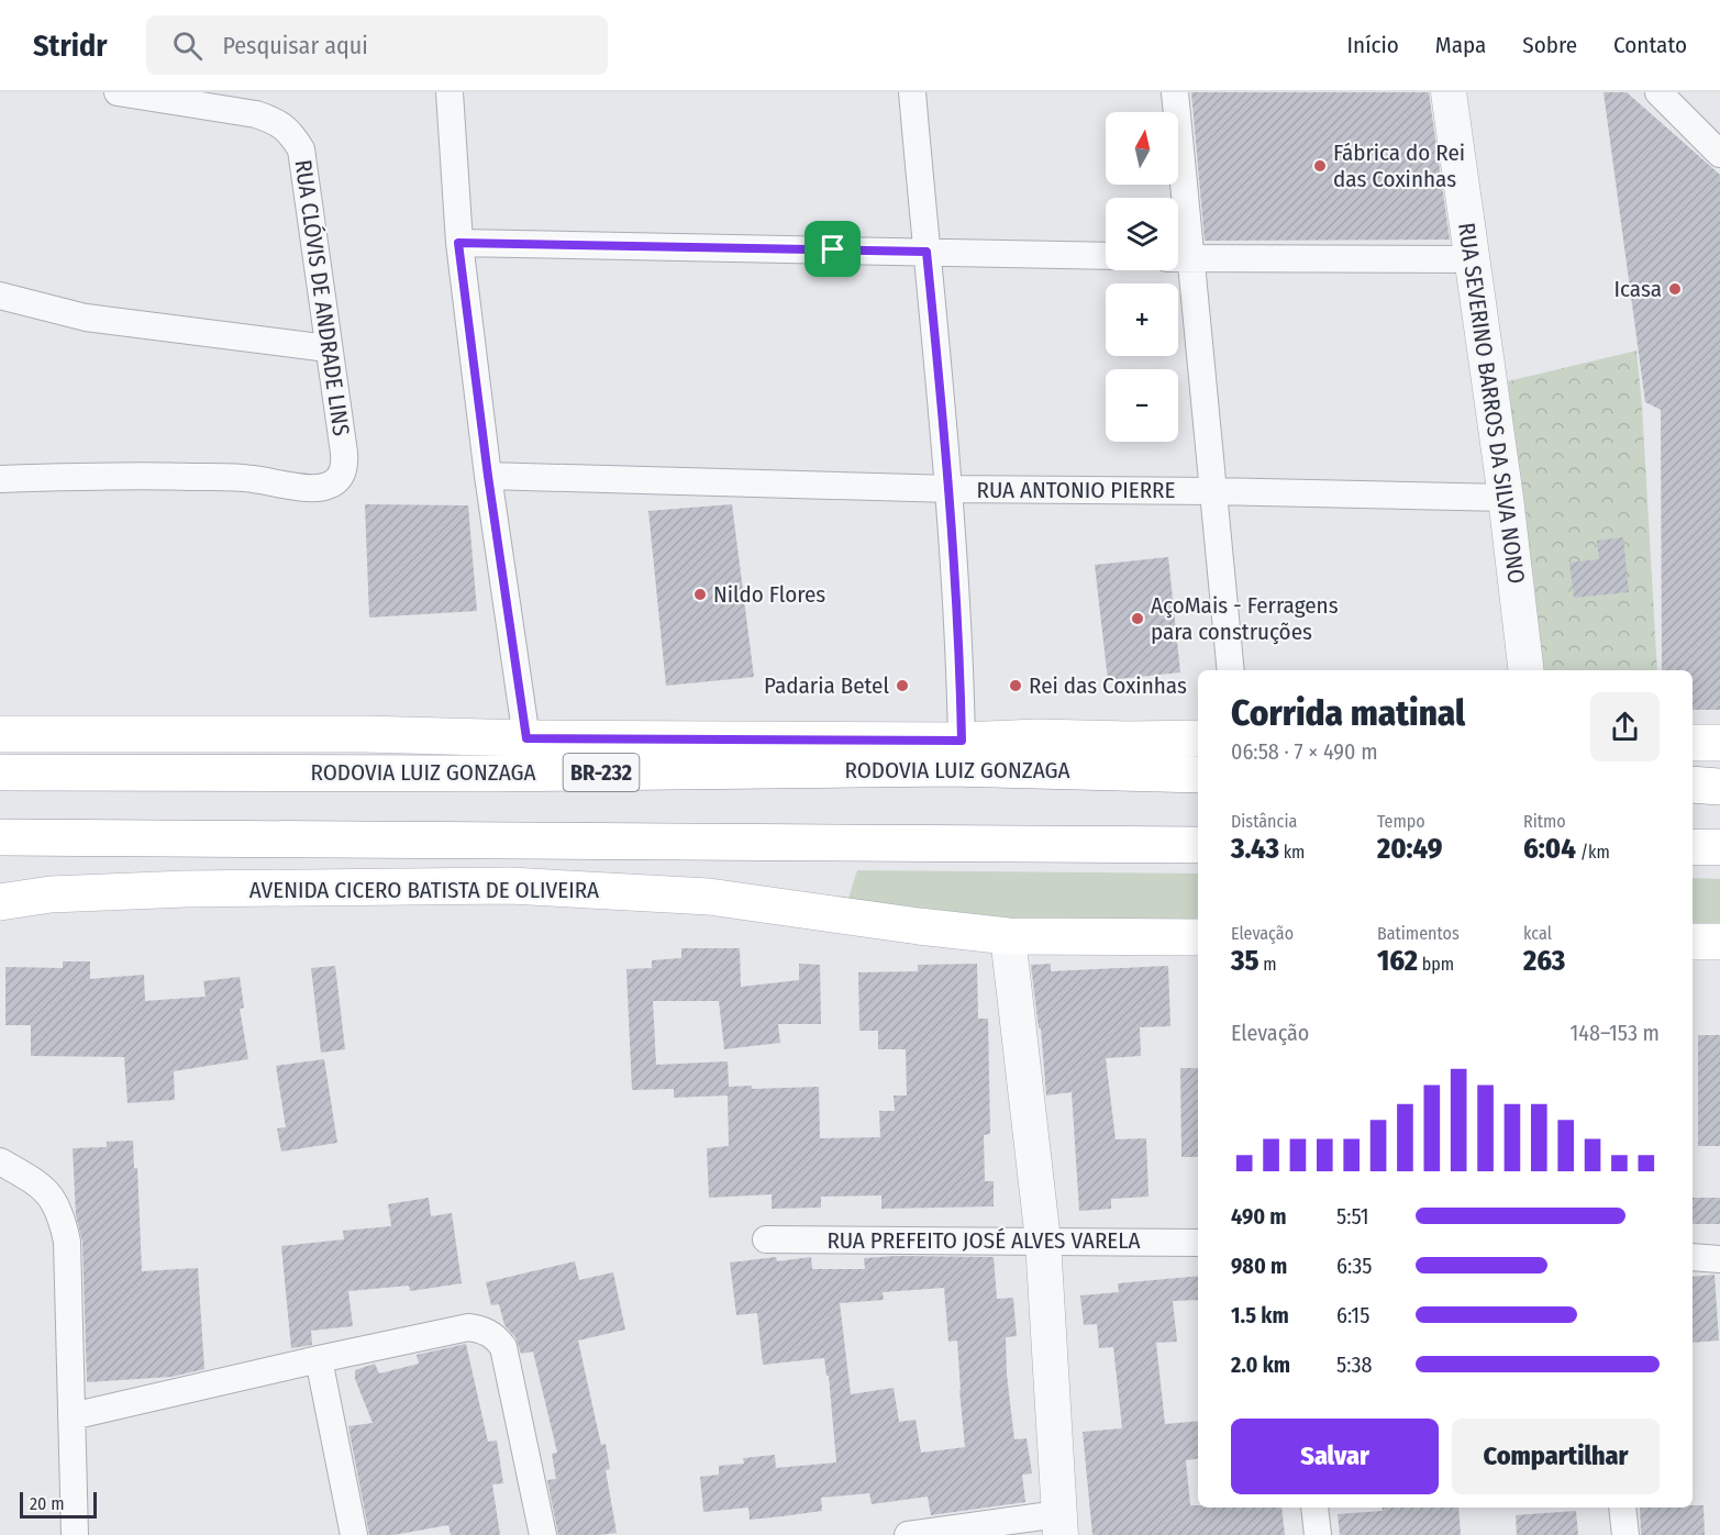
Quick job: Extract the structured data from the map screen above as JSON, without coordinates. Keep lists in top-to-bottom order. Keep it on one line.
{"streets":{"main road":["RODOVIA LUIZ GONZAGA","BR-232","AVENIDA CICERO BATISTA DE OLIVEIRA"],"street":["RUA CLÓVIS DE ANDRADE LINS","RUA SEVERINO BARROS DA SILVA NONO","RUA ANTONIO PIERRE","RUA PREFEITO JOSÉ ALVES VARELA"]},"crossings":[["RUA SEVERINO BARROS DA SILVA NONO","RUA ANTONIO PIERRE"]],"places":["Fábrica do Rei das Coxinhas","Icasa","Nildo Flores","AçoMais - Ferragens para construções","Padaria Betel","Rei das Coxinhas"],"scale_bar":"20 m","north":"top","page":{"header":"Stridr","search":"Pesquisar aqui","nav":["Início","Mapa","Sobre","Contato"],"map_buttons":["+","−"],"heading":["Corrida matinal","06:58 · 7 × 490 m"],"stats":[["Distância","3.43 km"],["Tempo","20:49"],["Ritmo","6:04 /km"],["Elevação","35 m"],["Batimentos","162 bpm"],["kcal","263"]],"chart":["Elevação","148–153 m"],"list":[{"name":"490 m","note":"5:51"},{"name":"980 m","note":"6:35"},{"name":"1.5 km","note":"6:15"},{"name":"2.0 km","note":"5:38"}],"buttons":["Salvar","Compartilhar"],"scale":"20 m"}}
